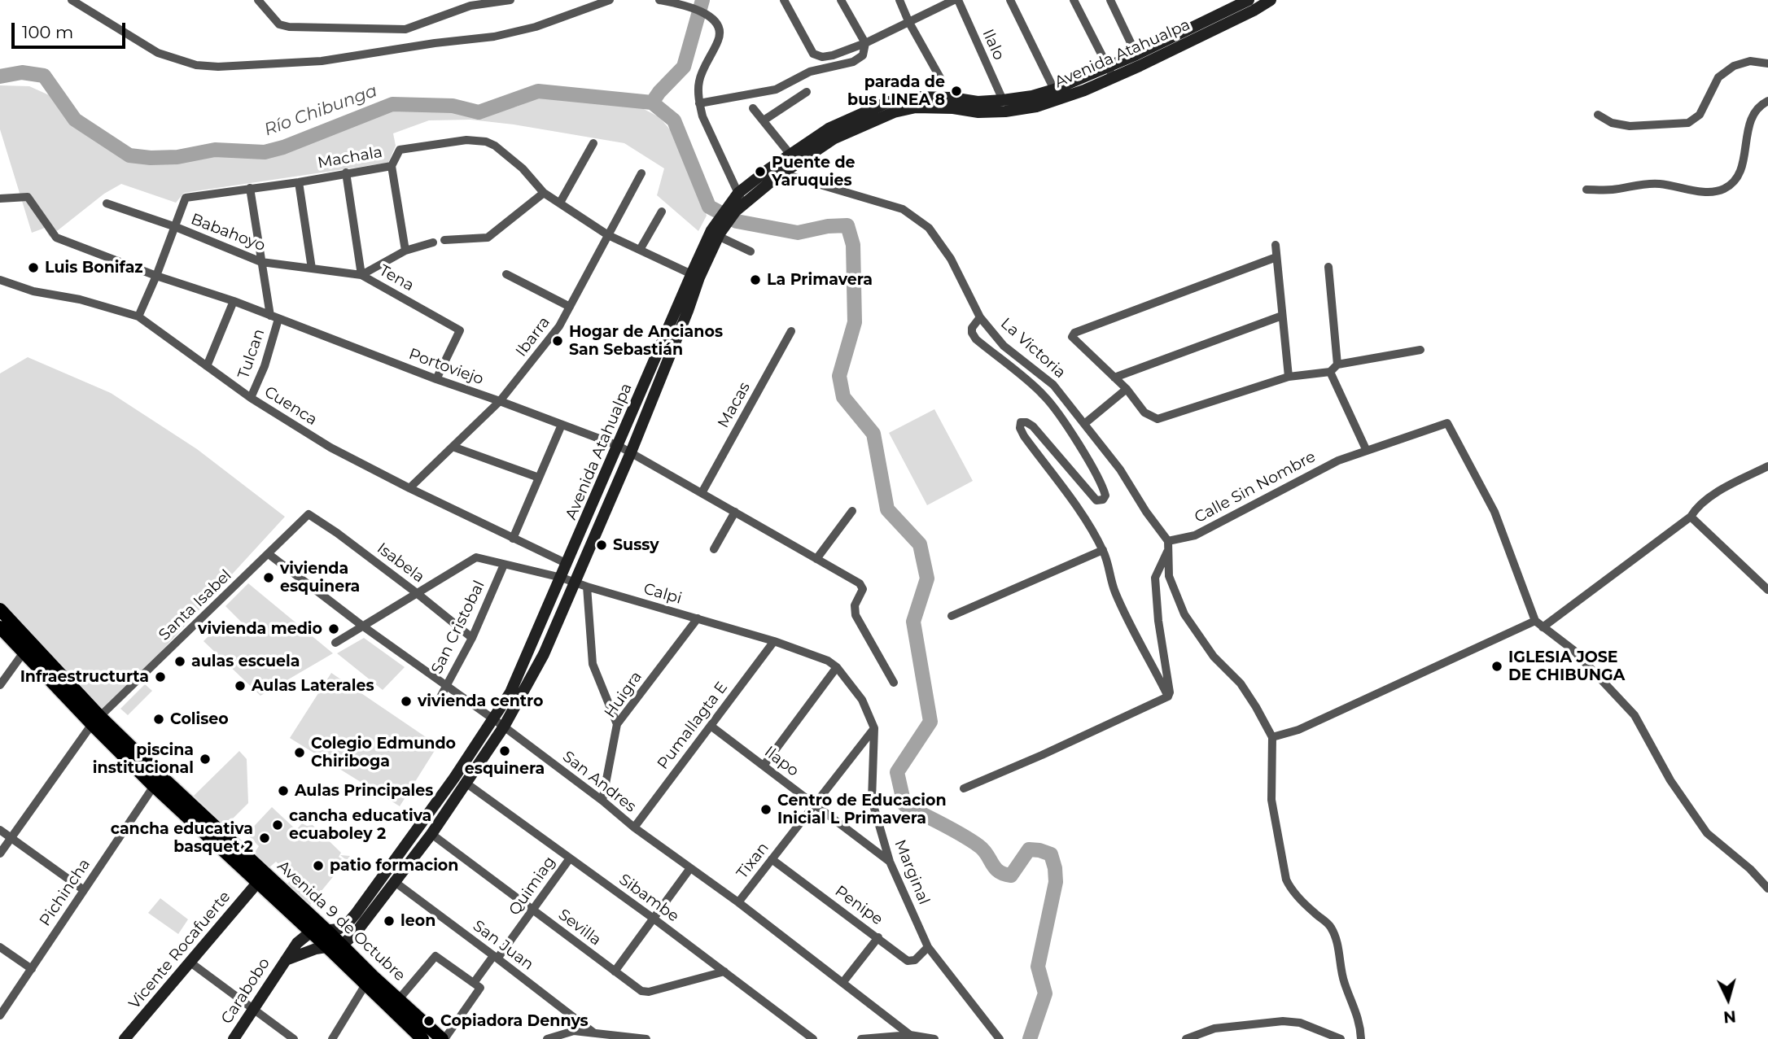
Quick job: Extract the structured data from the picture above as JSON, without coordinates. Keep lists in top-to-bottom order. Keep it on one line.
{"streets":{"main road":["Avenida Atahualpa","Avenida 9 de Octubre","Vicente Rocafuerte","Carabobo"],"street":["Ilalo","Machala","Babahoyo","Tena","Ibarra","La Victoria","Tulcan","Portoviejo","Macas","Cuenca","Calle Sin Nombre","Isabela","Calpi","Santa Isabel","San Cristobal","Huigra","Pumallagta E","Ilapo","San Andres","Tixan","Marginal","Quimiag","Pichincha","Sibambe","Penipe","Sevilla","San Juan"]},"crossings":[["Ilalo","Avenida Atahualpa"],["Avenida Atahualpa","Machala"],["Avenida Atahualpa","La Victoria"],["Avenida Atahualpa","Portoviejo"],["Avenida Atahualpa","Cuenca"],["Avenida Atahualpa","Calpi"],["Avenida Atahualpa","San Andres"],["Avenida Atahualpa","Sibambe"],["Avenida Atahualpa","Avenida 9 de Octubre"],["Avenida Atahualpa","Sevilla"],["Avenida Atahualpa","San Juan"],["Avenida Atahualpa","Carabobo"],["Machala","Babahoyo"],["Machala","Tena"],["Machala","Ibarra"],["Machala","Tulcan"],["Machala","Portoviejo"],["Machala","Cuenca"],["Babahoyo","Tena"],["Babahoyo","Tulcan"],["Tena","Portoviejo"],["Ibarra","Portoviejo"],["Ibarra","Cuenca"],["La Victoria","Calle Sin Nombre"],["Tulcan","Portoviejo"],["Tulcan","Cuenca"],["Portoviejo","Macas"],["Isabela","Calpi"],["Isabela","Santa Isabel"],["Isabela","San Cristobal"],["Calpi","San Cristobal"],["Calpi","Huigra"],["Calpi","Pumallagta E"],["Calpi","Marginal"],["Santa Isabel","San Andres"],["Santa Isabel","Avenida 9 de Octubre"],["San Cristobal","San Andres"],["Huigra","San Andres"],["Pumallagta E","Ilapo"],["Pumallagta E","San Andres"],["Ilapo","Tixan"],["Ilapo","Marginal"],["San Andres","Tixan"],["Tixan","Marginal"],["Tixan","Penipe"],["Marginal","Penipe"],["Quimiag","Sibambe"],["Quimiag","Avenida 9 de Octubre"],["Quimiag","Sevilla"],["Quimiag","San Juan"],["Pichincha","Avenida 9 de Octubre"],["Sibambe","Sevilla"],["Avenida 9 de Octubre","Vicente Rocafuerte"],["Avenida 9 de Octubre","Carabobo"]],"water":["Río Chibunga"],"places":["parada de bus LINEA 8","Puente de Yaruquies","Luis Bonifaz","La Primavera","Hogar de Ancianos San Sebastián","Sussy","vivienda esquinera","vivienda medio","aulas escuela","IGLESIA JOSE DE CHIBUNGA","Infraestructurta","Aulas Laterales","vivienda centro","Coliseo","esquinera","Colegio Edmundo Chiriboga","piscina institucional","Aulas Principales","Centro de Educacion Inicial L Primavera","cancha educativa ecuaboley 2","cancha educativa basquet 2","patio formacion","leon","Copiadora Dennys"],"scale_bar":"100 m","north":"bottom"}
